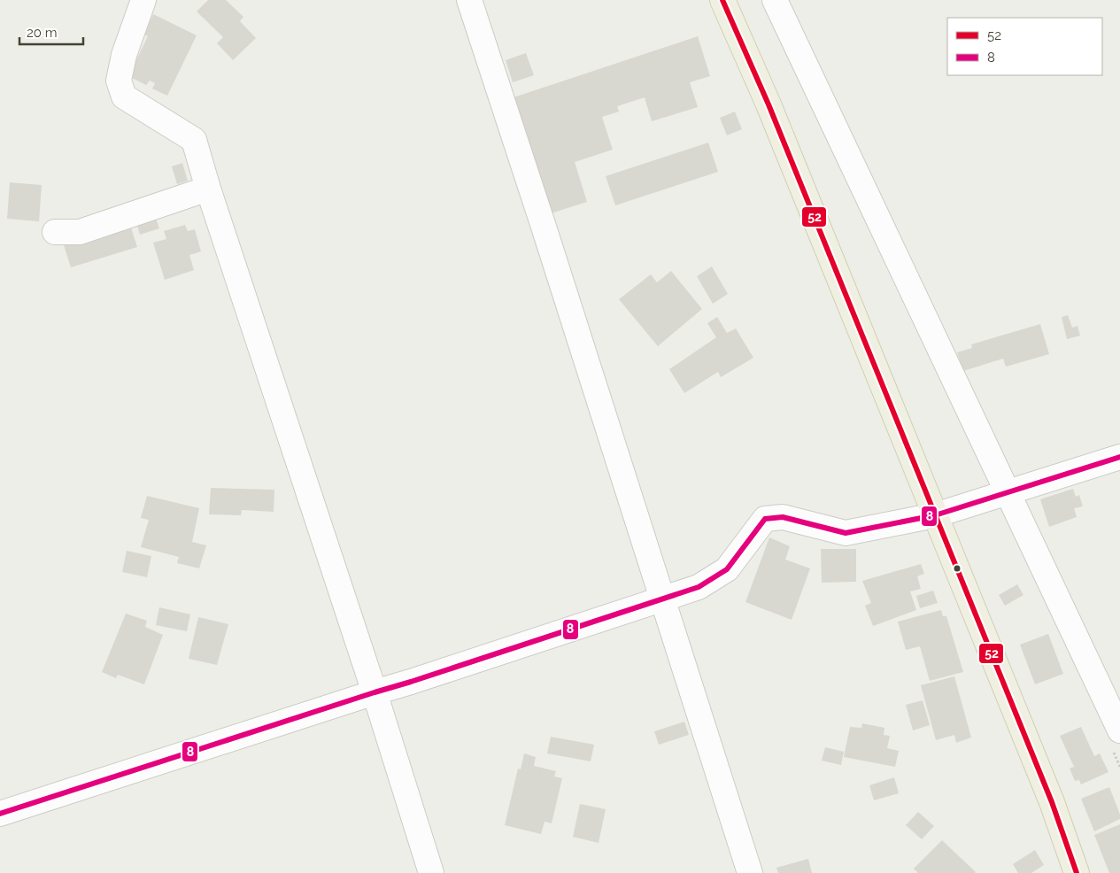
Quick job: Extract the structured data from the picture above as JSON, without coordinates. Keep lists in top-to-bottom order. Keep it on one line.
{"lines":["transit line 52","transit line 8"],"legend":["52","8"],"scale_bar":"20 m"}
